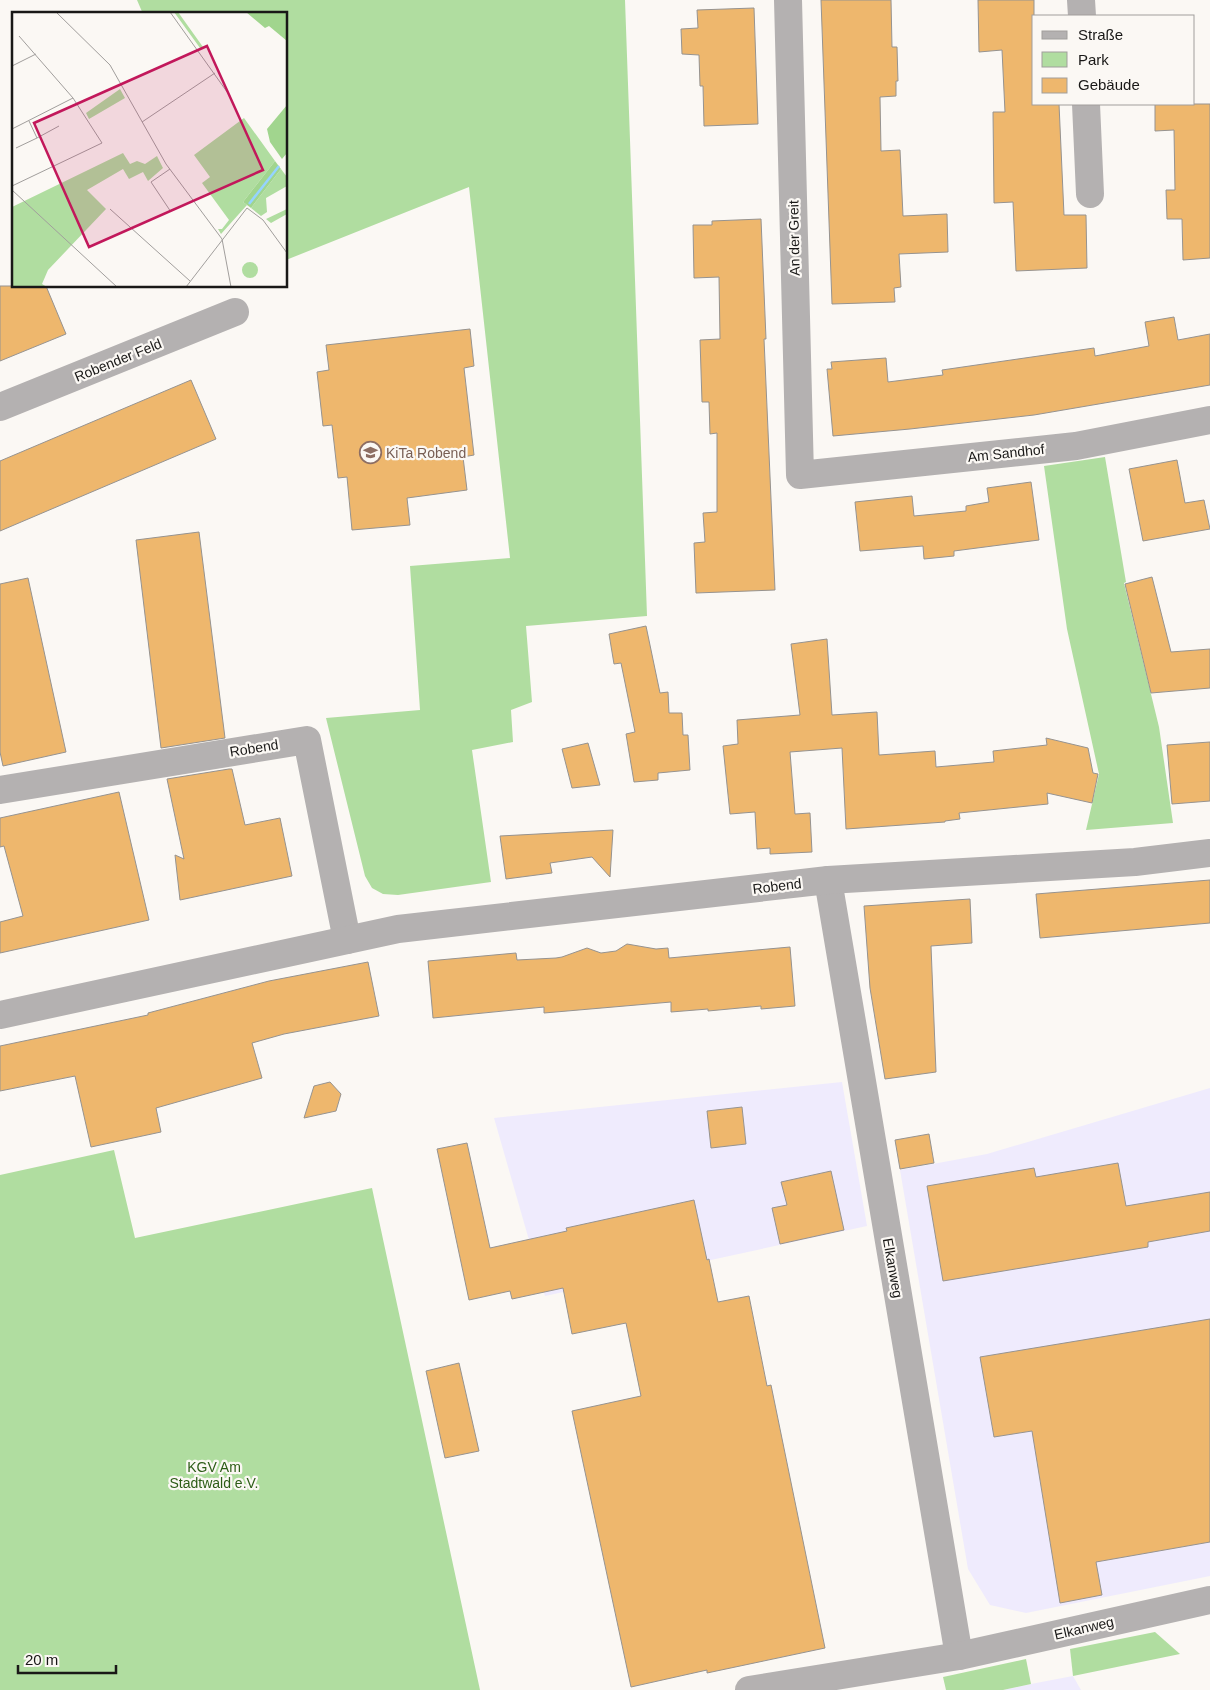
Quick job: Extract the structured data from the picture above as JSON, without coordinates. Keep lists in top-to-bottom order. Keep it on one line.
{"streets":{"street":["An der Greit","Robender Feld","Am Sandhof","Robend","Elkanweg"]},"crossings":[["An der Greit","Am Sandhof"],["Robend","Elkanweg"]],"parks":["KGV Am Stadtwald e.V."],"places":{"school or university":["KiTa Robend"]},"legend":["Straße","Park","Gebäude"],"scale_bar":"20 m"}
